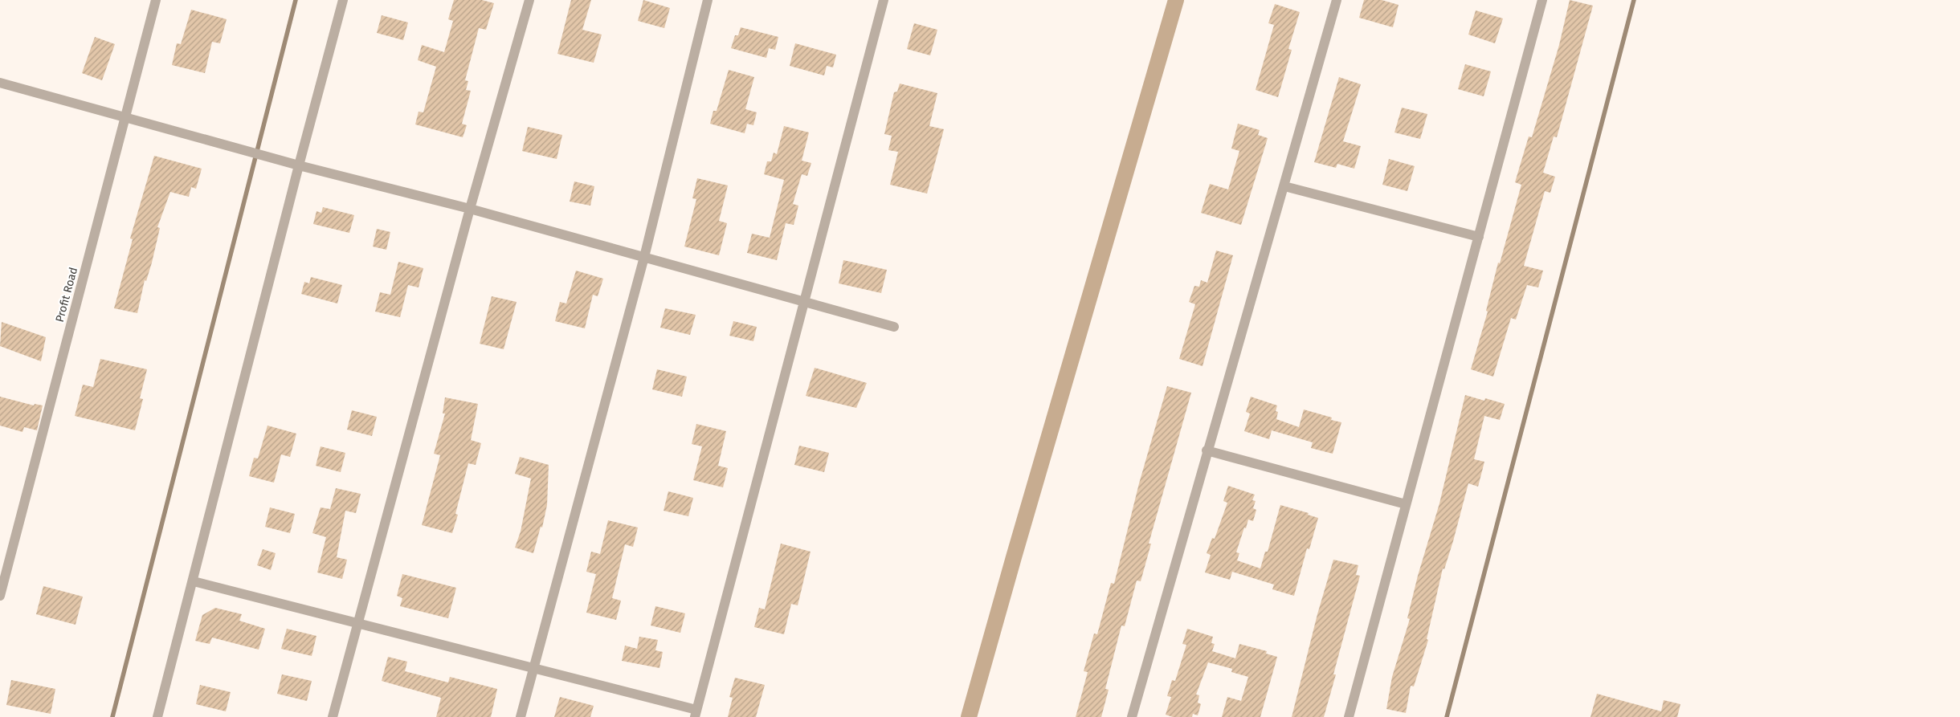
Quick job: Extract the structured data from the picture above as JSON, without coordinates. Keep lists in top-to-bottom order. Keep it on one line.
{"streets":{"street":["Profit Road"]}}
